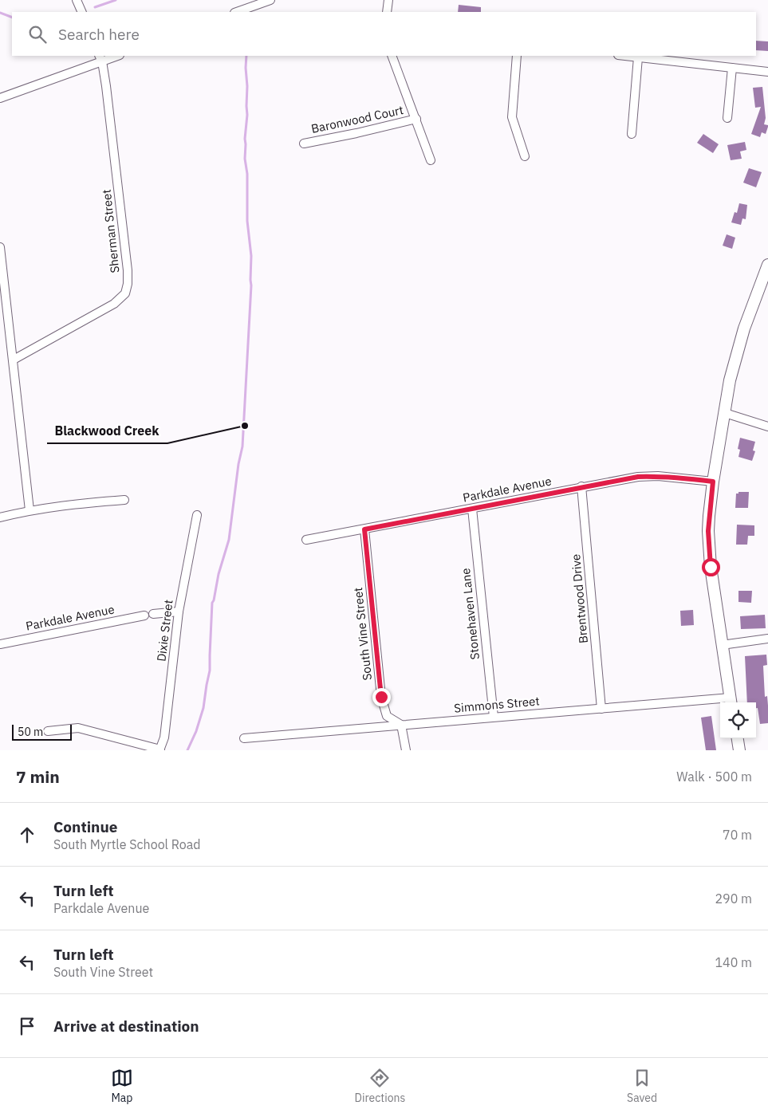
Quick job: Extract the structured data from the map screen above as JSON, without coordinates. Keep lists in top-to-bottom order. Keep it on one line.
{"streets":{"street":["Baronwood Court","Sherman Street","Parkdale Avenue","Brentwood Drive","Stonehaven Lane","Dixie Street","South Vine Street","Simmons Street"]},"crossings":[["Parkdale Avenue","Brentwood Drive"],["Parkdale Avenue","Stonehaven Lane"],["Parkdale Avenue","South Vine Street"],["Brentwood Drive","Simmons Street"],["Stonehaven Lane","Simmons Street"],["South Vine Street","Simmons Street"]],"places":["Blackwood Creek"],"scale_bar":"50 m","page":{"search":"Search here","scale":"50 m","heading":["7 min","Walk · 500 m"],"list":[["Continue","South Myrtle School Road","70 m"],["Turn left","Parkdale Avenue","290 m"],["Turn left","South Vine Street","140 m"],"Arrive at destination"],"nav":["Map","Directions","Saved"]}}
